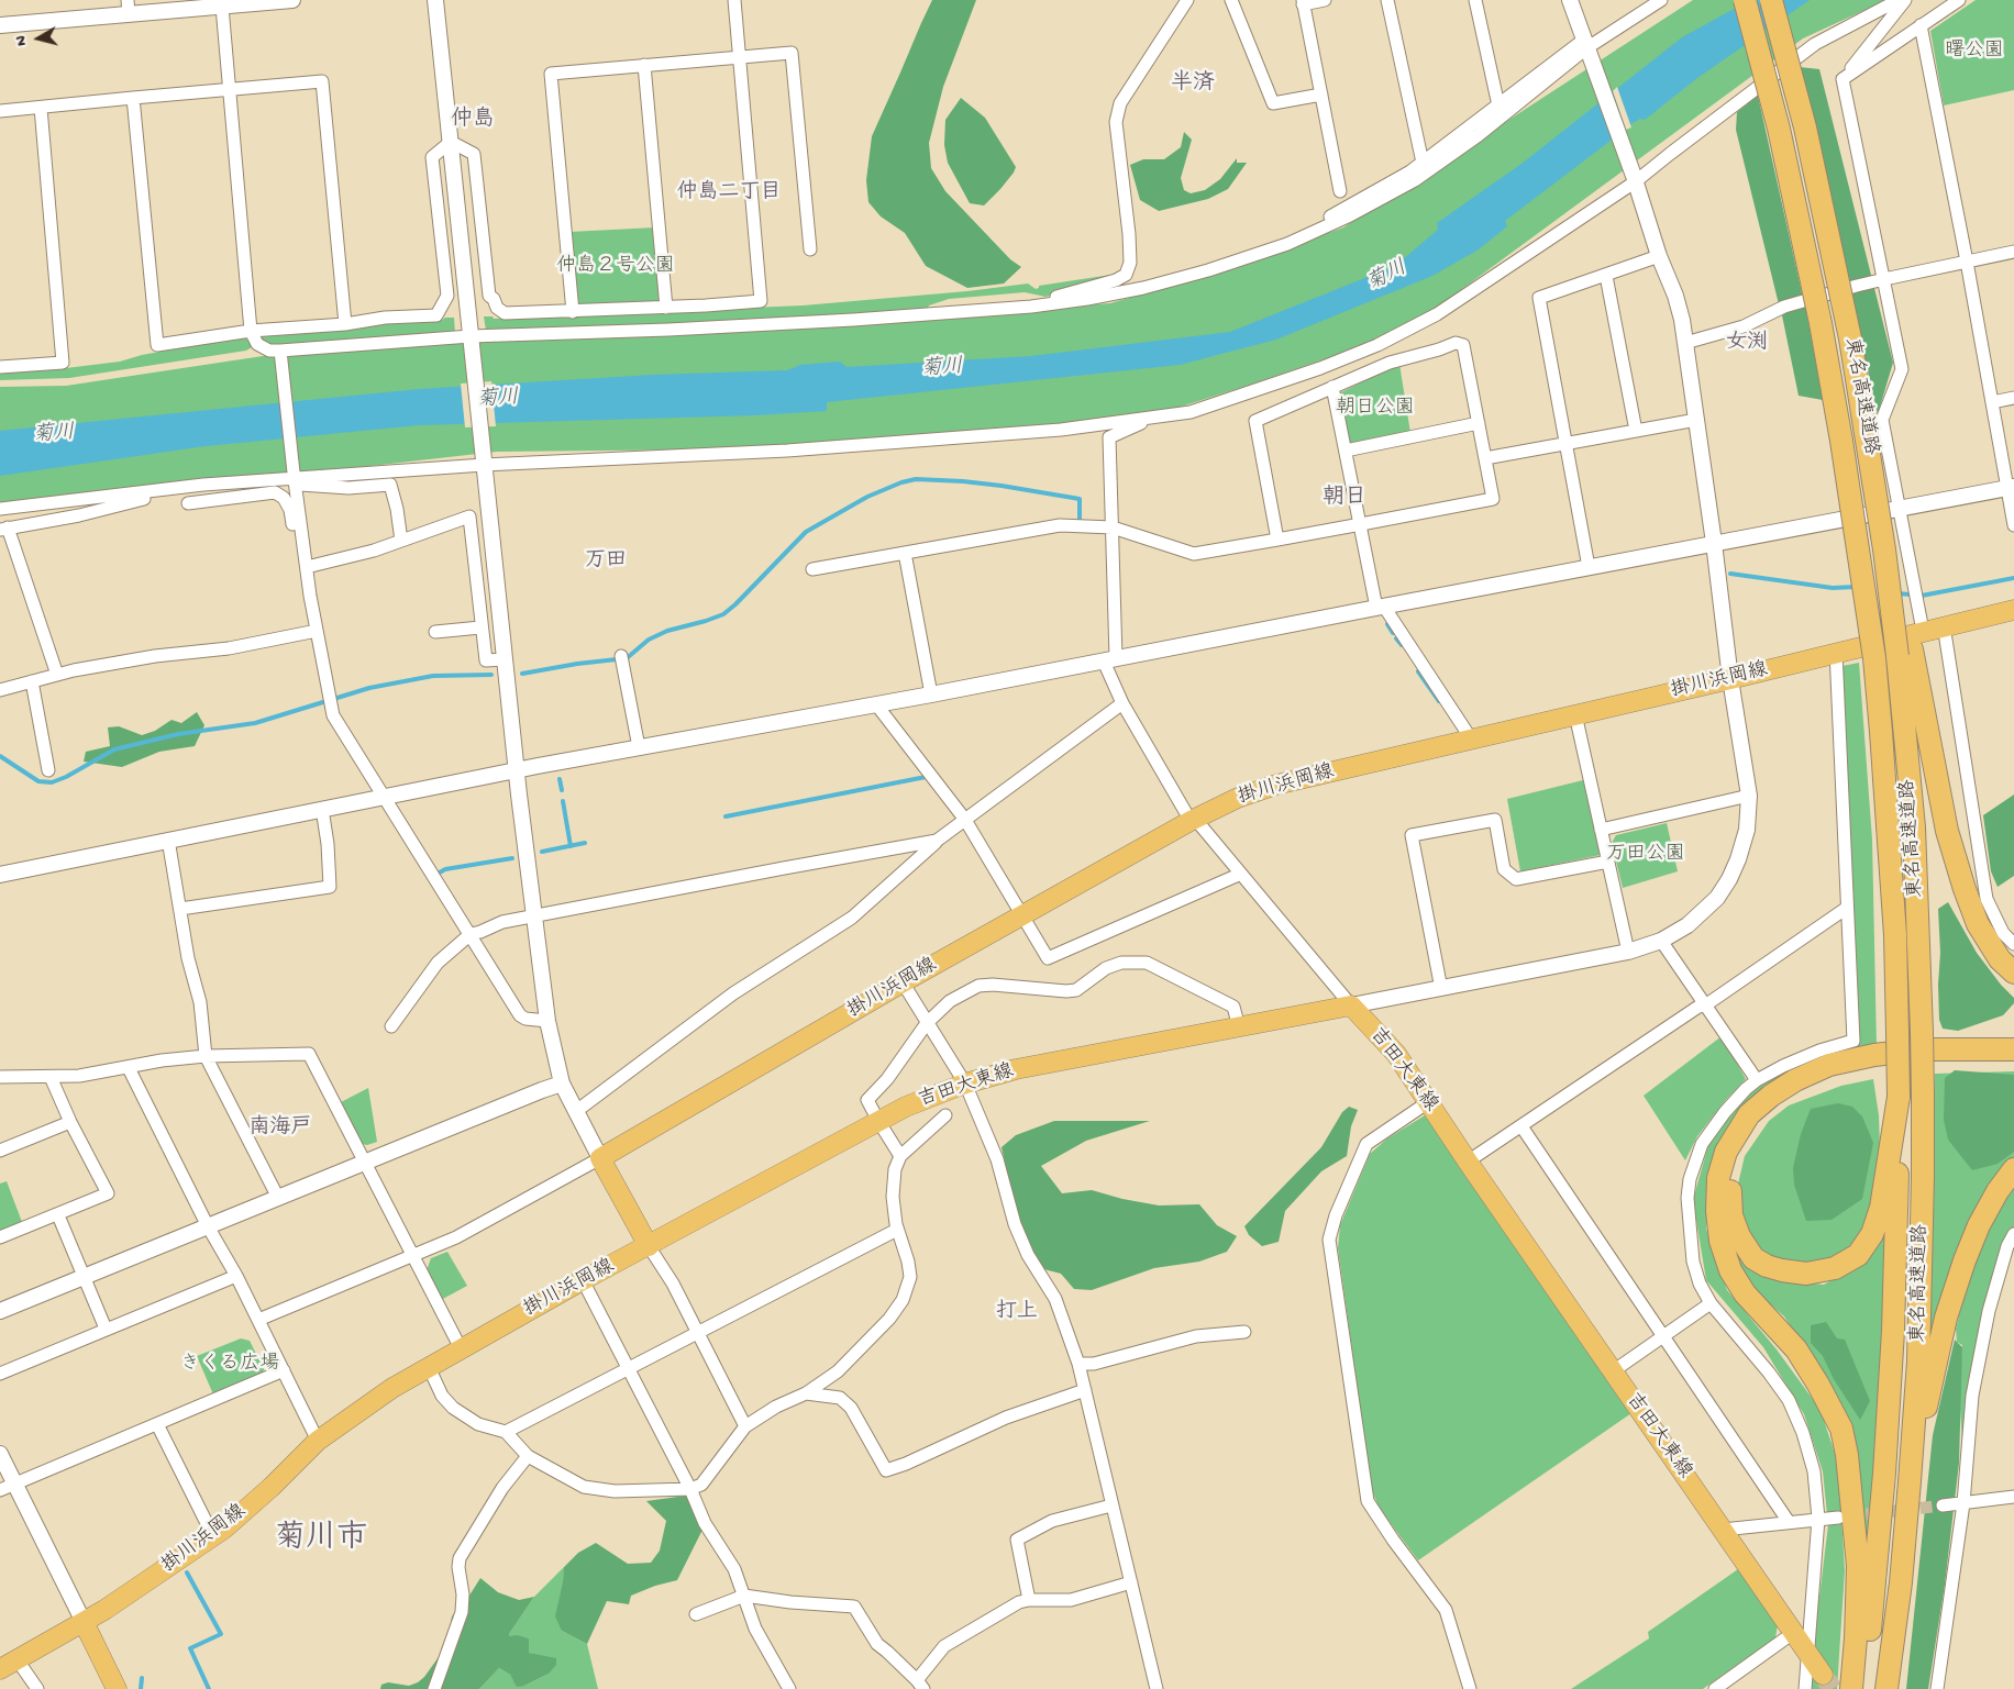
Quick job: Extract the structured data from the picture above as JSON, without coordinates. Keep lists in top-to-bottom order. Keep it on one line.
{"streets":{"highway":["東名高速道路"],"main road":["掛川浜岡線","吉田大東線"]},"crossings":[["掛川浜岡線","吉田大東線"]],"districts":["半済","仲島","仲島二丁目","女渕","朝日","万田","南海戸","打上","菊川市"],"water":["菊川"],"parks":["曙公園","仲島２号公園","朝日公園","万田公園","きくる広場"],"north":"left"}
